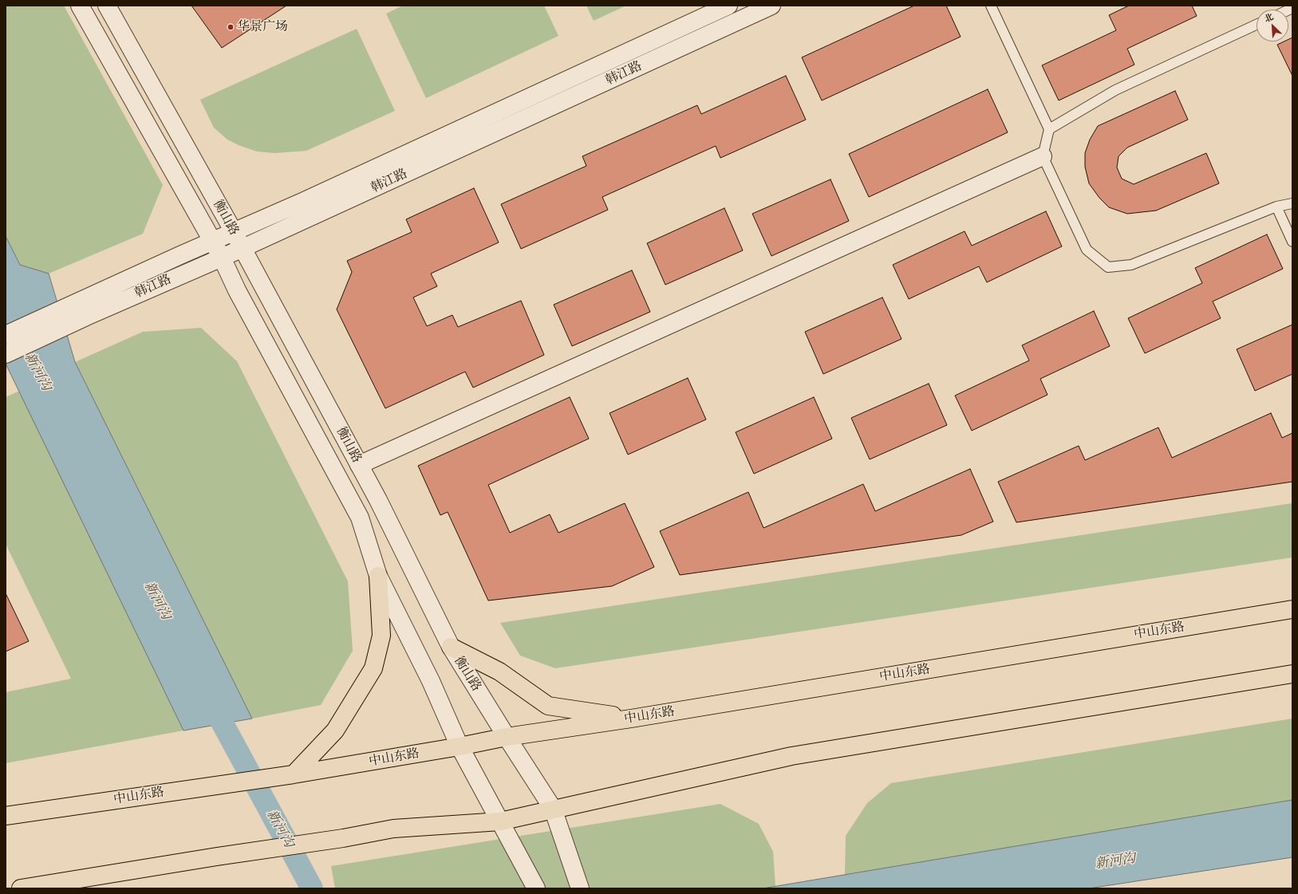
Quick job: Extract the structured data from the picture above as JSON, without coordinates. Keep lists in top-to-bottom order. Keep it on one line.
{"streets":{"main road":["中山东路"],"street":["韩江路","衡山路"]},"crossings":[["韩江路","衡山路"],["衡山路","中山东路"]],"water":["新河沟"],"places":["华景广场"],"north":"top left"}
